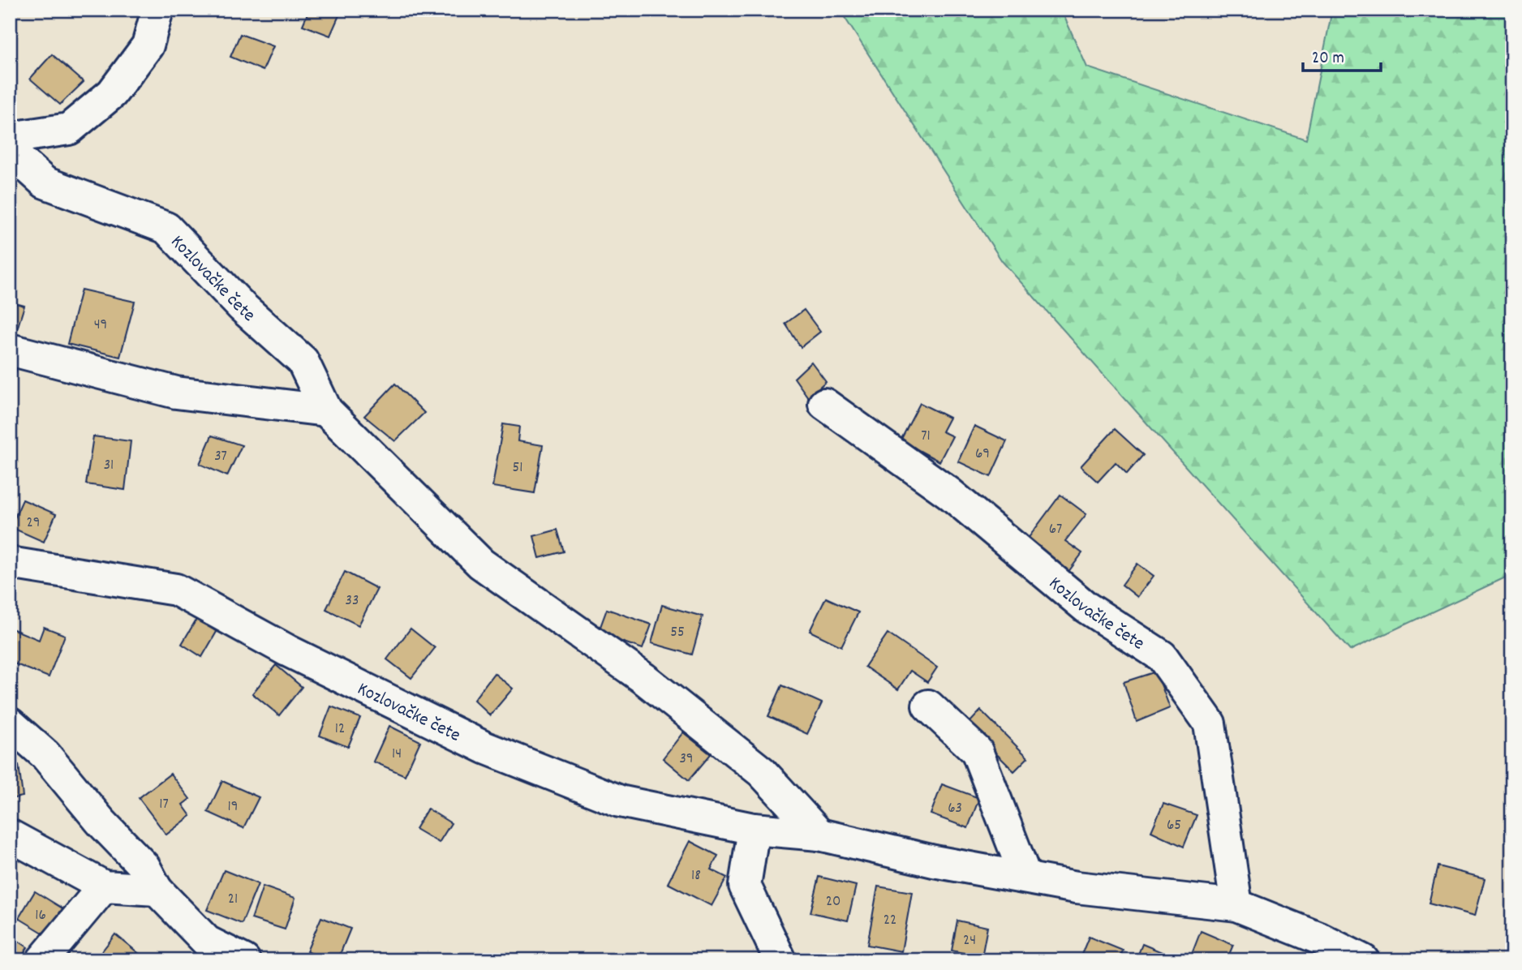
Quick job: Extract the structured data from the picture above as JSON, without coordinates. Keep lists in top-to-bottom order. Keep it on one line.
{"streets":{"street":["Kozlovačke čete"]},"house_numbers":["49","71","69","37","31","51","29","67","33","55","12","14","39","17","19","63","65","18","21","20","16","22","24"],"scale_bar":"20 m"}
